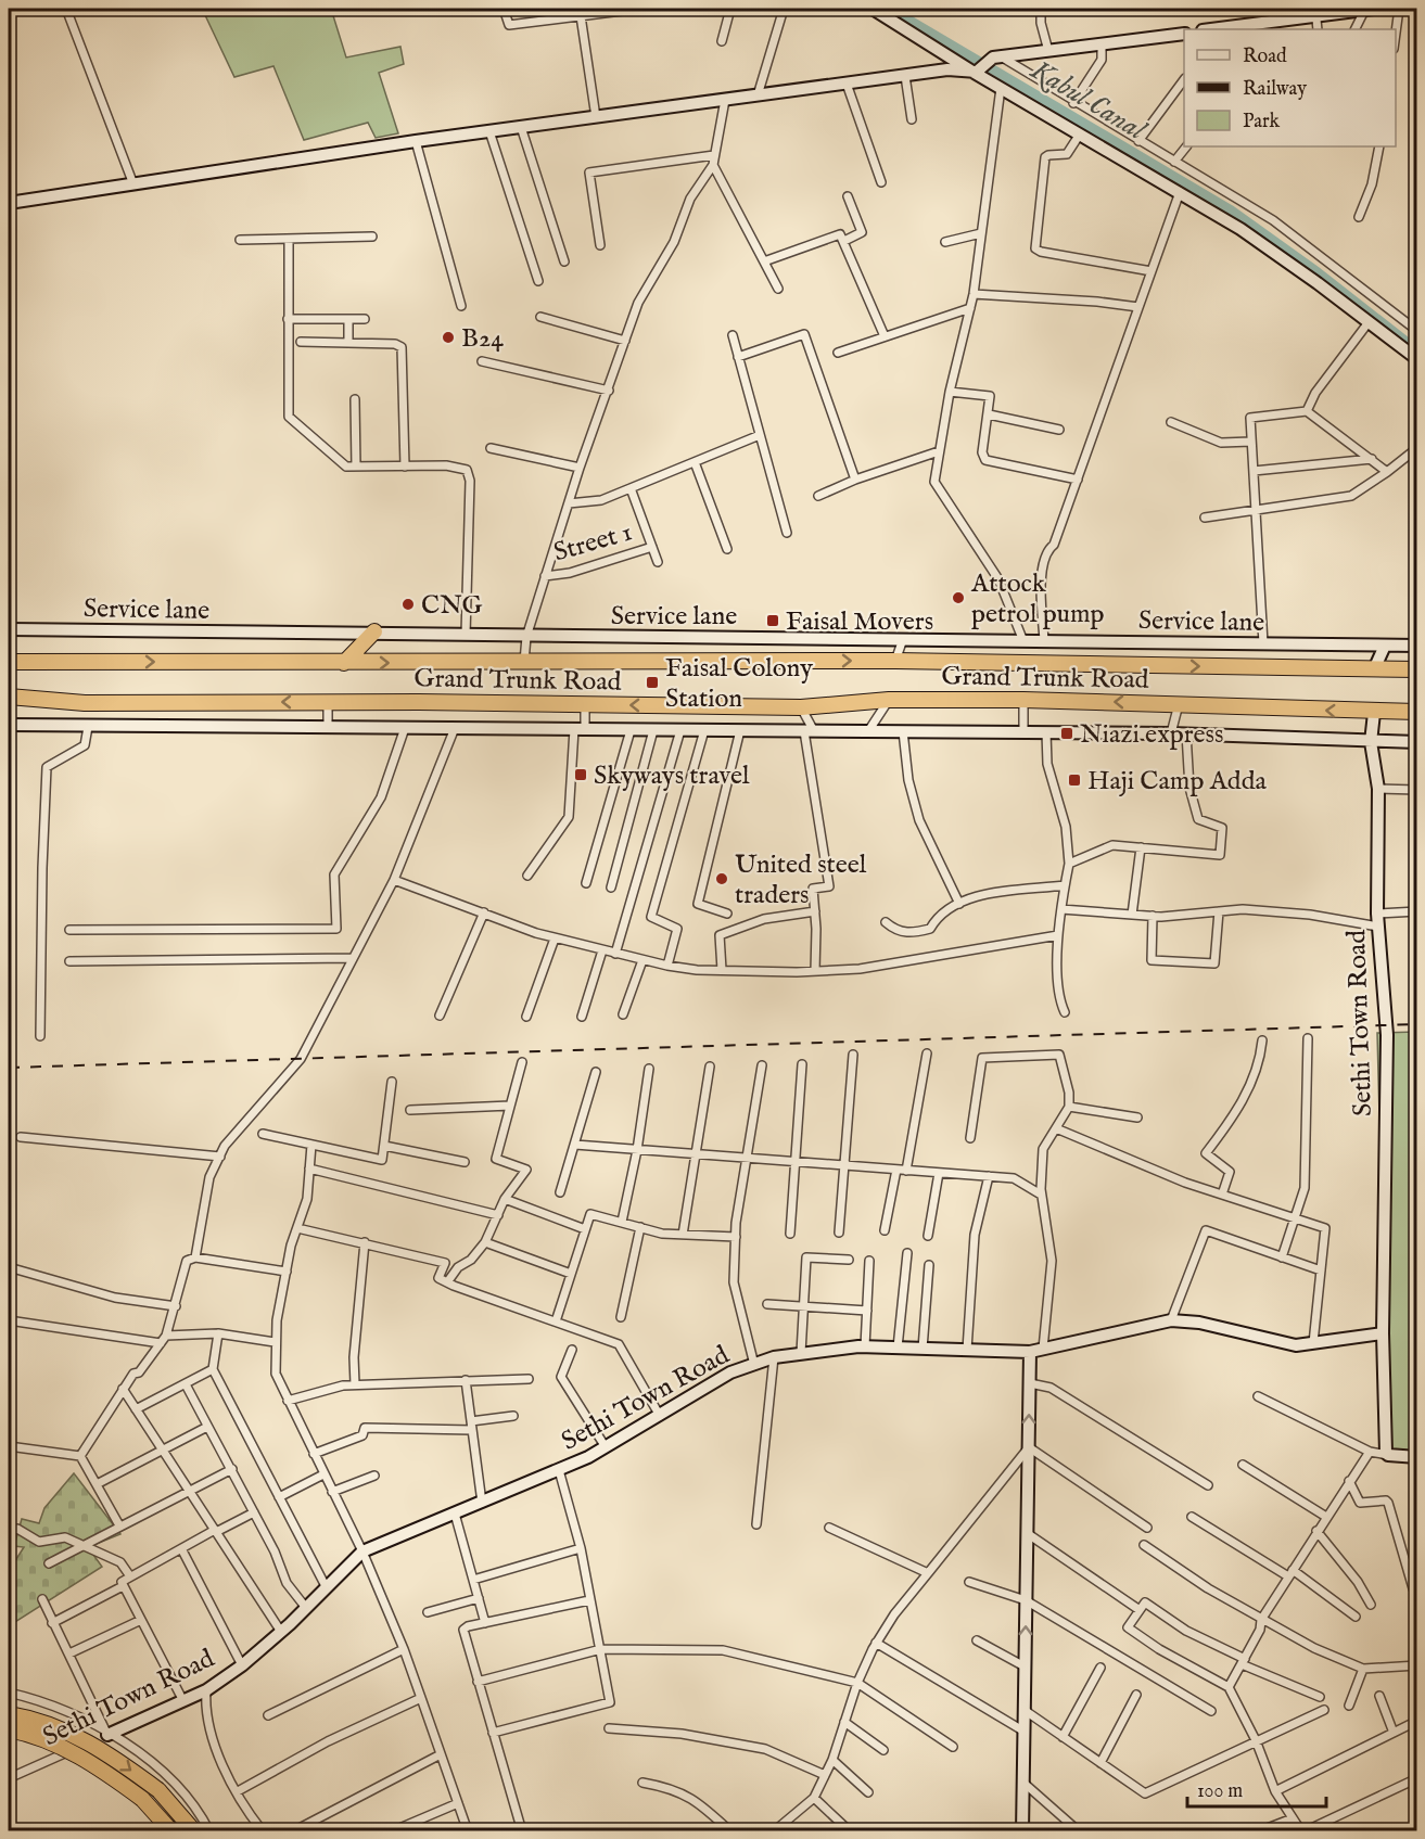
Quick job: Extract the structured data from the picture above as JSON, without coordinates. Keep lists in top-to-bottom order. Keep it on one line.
{"streets":{"highway":["Grand Trunk Road"],"street":["Street 1","Service lane","Sethi Town Road"]},"crossings":[["Grand Trunk Road","Sethi Town Road"]],"water":["Kabul Canal"],"places":{"other":["B24","Attock petrol pump","CNG","United steel traders"],"transit":["Faisal Movers","Faisal Colony Station","Niazi express","Skyways travel","Haji Camp Adda"]},"legend":["Road","Railway","Park"],"scale_bar":"100 m"}
